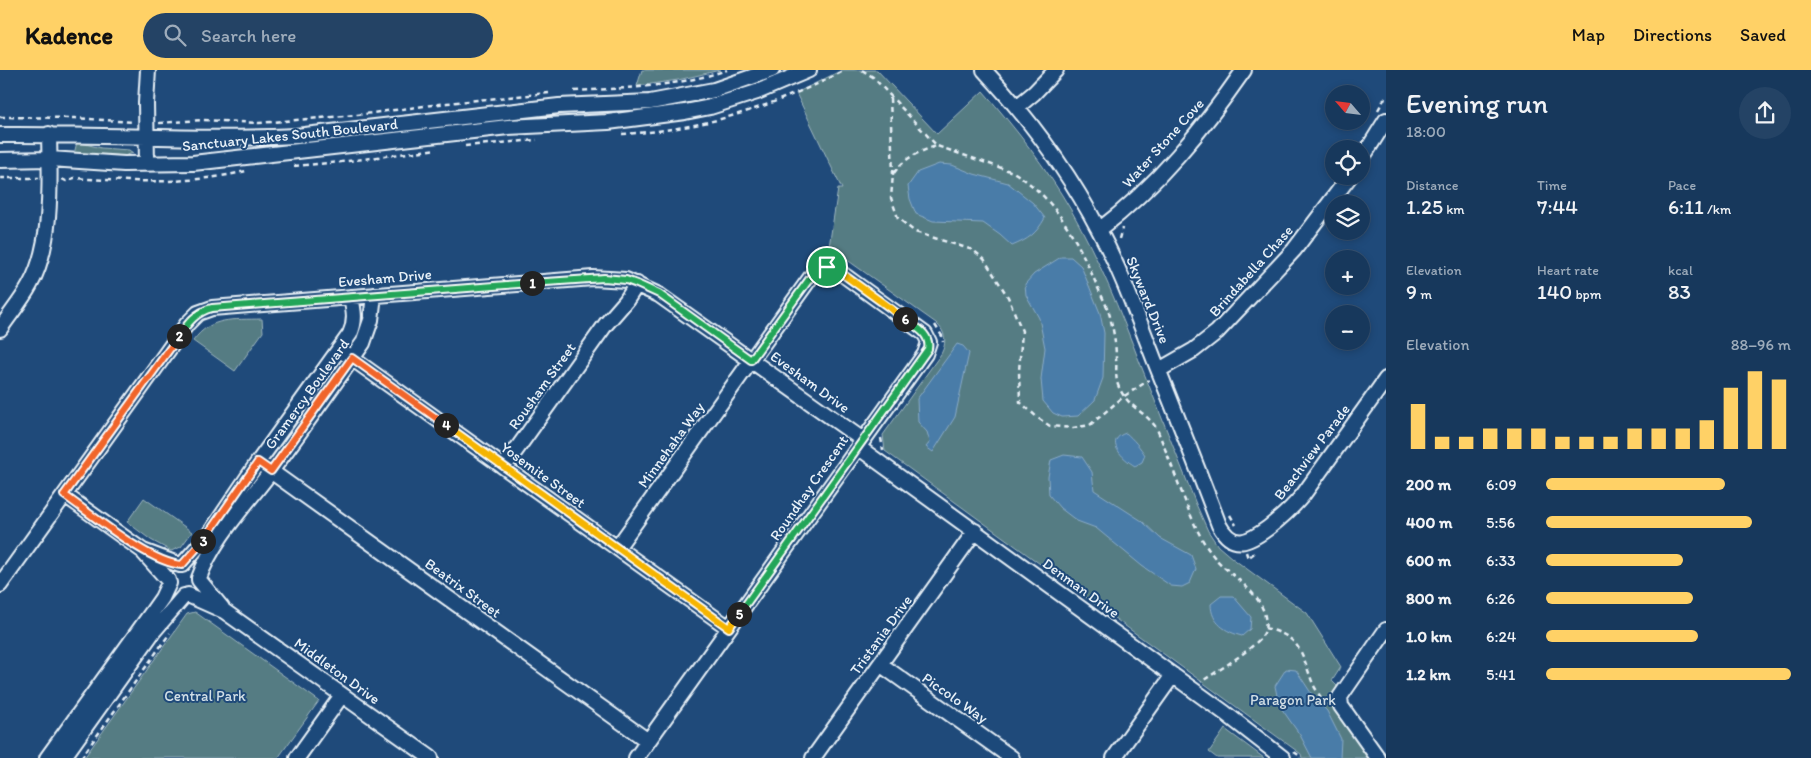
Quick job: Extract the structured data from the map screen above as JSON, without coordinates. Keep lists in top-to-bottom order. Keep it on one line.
{"streets":{"street":["Sanctuary Lakes South Boulevard","Water Stone Cove","Brindabella Chase","Evesham Drive","Skyward Drive","Rousham Street","Gramercy Boulevard","Minnehaha Way","Beachview Parade","Yosemite Street","Roundhay Crescent","Beatrix Street","Denman Drive","Tristania Drive","Middleton Drive","Piccolo Way"]},"crossings":[["Water Stone Cove","Skyward Drive"],["Brindabella Chase","Skyward Drive"],["Evesham Drive","Rousham Street"],["Evesham Drive","Gramercy Boulevard"],["Evesham Drive","Minnehaha Way"],["Evesham Drive","Roundhay Crescent"],["Evesham Drive","Denman Drive"],["Skyward Drive","Beachview Parade"],["Rousham Street","Yosemite Street"],["Gramercy Boulevard","Yosemite Street"],["Gramercy Boulevard","Beatrix Street"],["Gramercy Boulevard","Middleton Drive"],["Minnehaha Way","Yosemite Street"],["Minnehaha Way","Roundhay Crescent"],["Yosemite Street","Roundhay Crescent"],["Roundhay Crescent","Beatrix Street"],["Roundhay Crescent","Denman Drive"],["Denman Drive","Tristania Drive"],["Tristania Drive","Piccolo Way"]],"parks":["Central Park","Paragon Park"],"north":"top left","page":{"header":"Kadence","search":"Search here","nav":["Map","Directions","Saved"],"heading":["Evening run","18:00"],"map_buttons":["+","−"],"stats":[["Distance","1.25 km"],["Time","7:44"],["Pace","6:11 /km"],["Elevation","9 m"],["Heart rate","140 bpm"],["kcal","83"]],"pins":["1","6","2","4","3","5"],"chart":["Elevation","88–96 m"],"list":[{"name":"200 m","note":"6:09"},{"name":"400 m","note":"5:56"},{"name":"600 m","note":"6:33"},{"name":"800 m","note":"6:26"},{"name":"1.0 km","note":"6:24"},{"name":"1.2 km","note":"5:41"}]}}
